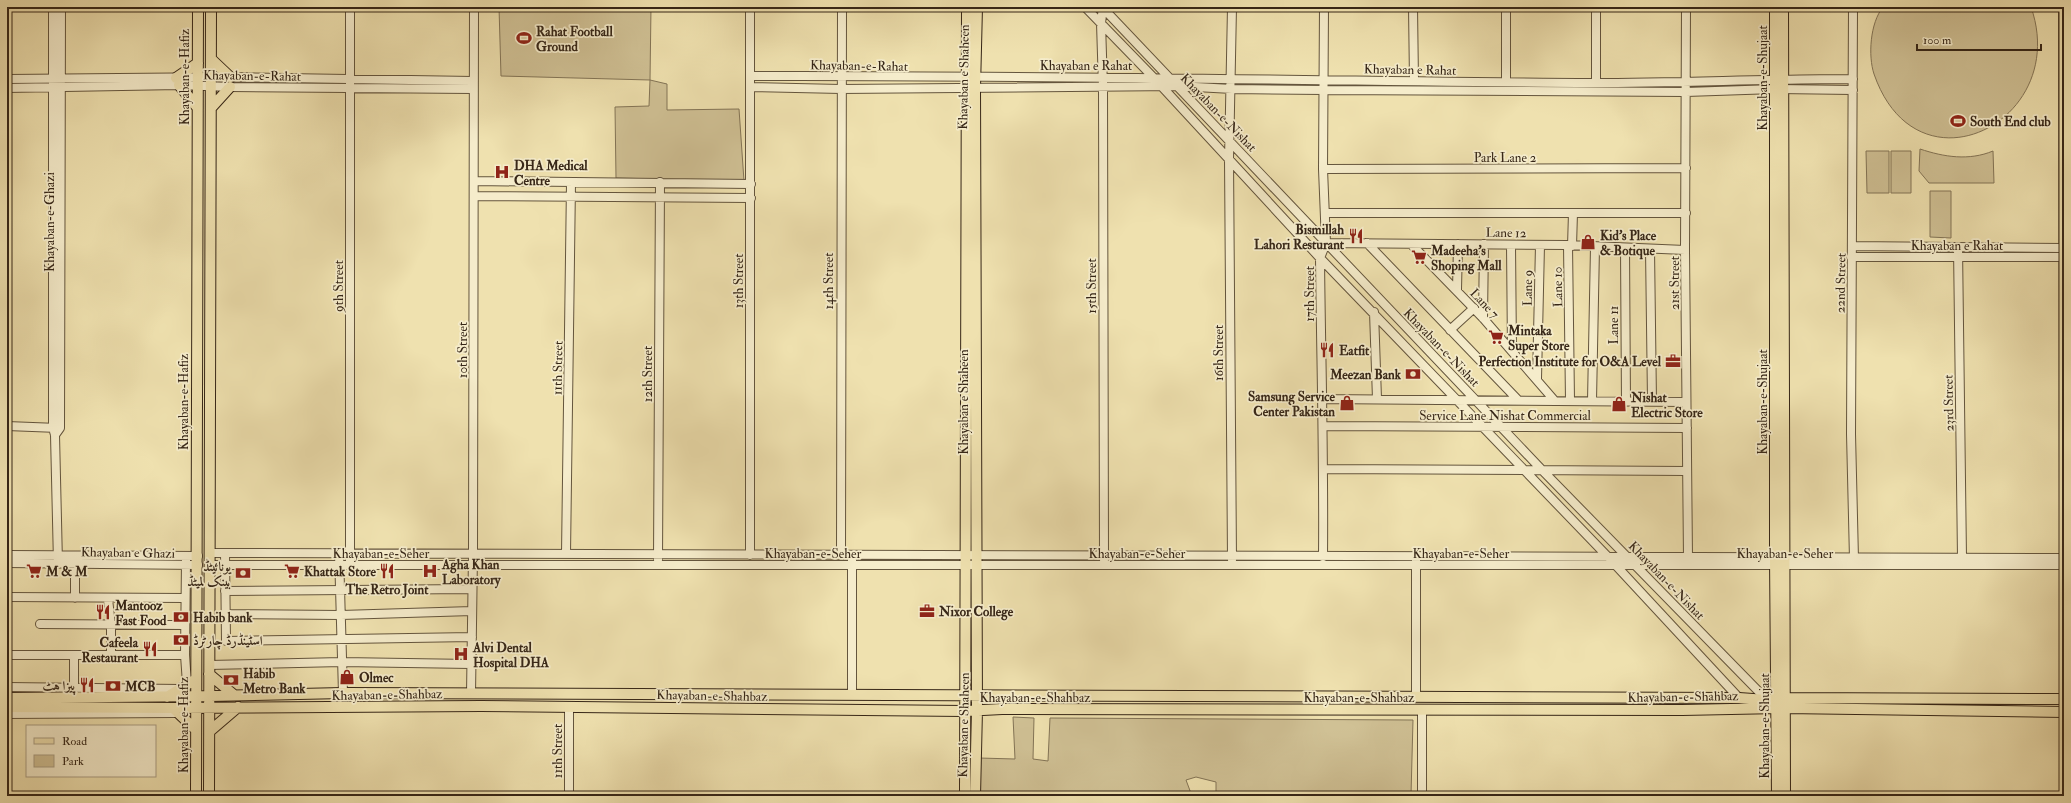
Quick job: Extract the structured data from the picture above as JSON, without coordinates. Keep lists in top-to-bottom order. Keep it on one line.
{"streets":{"main road":["Khayaban-e-Hafiz","Khayaban e Shaheen","Khayaban-e-Shujaat","Khayaban-e-Shahbaz"],"street":["Khayaban-e-Rahat","Khayaban e Rahat","Khayaban-e-Nishat","Park Lane 2","Khayaban-e-Ghazi","Lane 12","13th Street","14th Street","21st Street","22nd Street","9th Street","15th Street","Lane 10","Lane 9","17th Street","Lane 7","Lane 11","10th Street","16th Street","11th Street","12th Street","23rd Street","Service Lane Nishat Commercial","Khayaban e Ghazi","Khayaban-e-Seher"]},"crossings":[["Khayaban-e-Rahat","Khayaban e Rahat"],["Khayaban-e-Rahat","Khayaban-e-Hafiz"],["Khayaban-e-Rahat","Khayaban e Shaheen"],["Khayaban-e-Rahat","Khayaban-e-Ghazi"],["Khayaban-e-Rahat","13th Street"],["Khayaban-e-Rahat","14th Street"],["Khayaban-e-Rahat","9th Street"],["Khayaban-e-Rahat","10th Street"],["Khayaban e Rahat","Khayaban e Shaheen"],["Khayaban e Rahat","Khayaban-e-Shujaat"],["Khayaban e Rahat","Khayaban-e-Nishat"],["Khayaban e Rahat","21st Street"],["Khayaban e Rahat","22nd Street"],["Khayaban e Rahat","15th Street"],["Khayaban e Rahat","17th Street"],["Khayaban e Rahat","16th Street"],["Khayaban e Rahat","23rd Street"],["Khayaban-e-Hafiz","Khayaban e Ghazi"],["Khayaban-e-Hafiz","Khayaban-e-Seher"],["Khayaban-e-Hafiz","Khayaban-e-Shahbaz"],["Khayaban e Shaheen","Khayaban-e-Seher"],["Khayaban e Shaheen","Khayaban-e-Shahbaz"],["Khayaban-e-Shujaat","Khayaban-e-Seher"],["Khayaban-e-Shujaat","Khayaban-e-Shahbaz"],["Khayaban-e-Nishat","Lane 12"],["Khayaban-e-Nishat","15th Street"],["Khayaban-e-Nishat","17th Street"],["Khayaban-e-Nishat","16th Street"],["Khayaban-e-Nishat","Service Lane Nishat Commercial"],["Khayaban-e-Nishat","Khayaban-e-Seher"],["Khayaban-e-Nishat","Khayaban-e-Shahbaz"],["Park Lane 2","21st Street"],["Park Lane 2","17th Street"],["Khayaban-e-Ghazi","Khayaban e Ghazi"],["Lane 12","21st Street"],["Lane 12","Lane 10"],["Lane 12","Lane 9"],["Lane 12","17th Street"],["Lane 12","Lane 7"],["Lane 12","Lane 11"],["13th Street","Khayaban-e-Seher"],["14th Street","Khayaban-e-Seher"],["21st Street","Service Lane Nishat Commercial"],["21st Street","Khayaban-e-Seher"],["22nd Street","Khayaban-e-Seher"],["9th Street","Khayaban-e-Seher"],["15th Street","Khayaban-e-Seher"],["Lane 9","Lane 7"],["17th Street","Service Lane Nishat Commercial"],["17th Street","Khayaban-e-Seher"],["10th Street","Khayaban-e-Seher"],["10th Street","Khayaban-e-Shahbaz"],["16th Street","Khayaban-e-Seher"],["11th Street","Khayaban-e-Seher"],["11th Street","Khayaban-e-Shahbaz"],["12th Street","Khayaban-e-Seher"],["23rd Street","Khayaban-e-Seher"]],"places":{"sports":["Rahat Football Ground","South End club"],"hospital":["DHA Medical Centre","Agha Khan Laboratory","Alvi Dental Hospital DHA"],"restaurant":["Bismillah Lahori Resturant","Eatfit","The Retro Joint","Mantooz Fast Food","Cafeela Restaurant","پیزا ہٹ"],"shop":["Kid's Place & Botique","Samsung Service Center Pakistan","Nishat Electric Store","Olmec"],"supermarket":["Madeeha's Shoping Mall","Mintaka Super Store","M & M","Khattak Store"],"office":["Perfection Institute for O&A Level","Nixor College"],"bank":["Meezan Bank","یونائیٹڈ بینک لمیٹڈ","Habib bank","اسٹینڈرڈ چارٹرڈ","Habib Metro Bank","MCB"]},"legend":["Road","Park"],"scale_bar":"100 m"}
